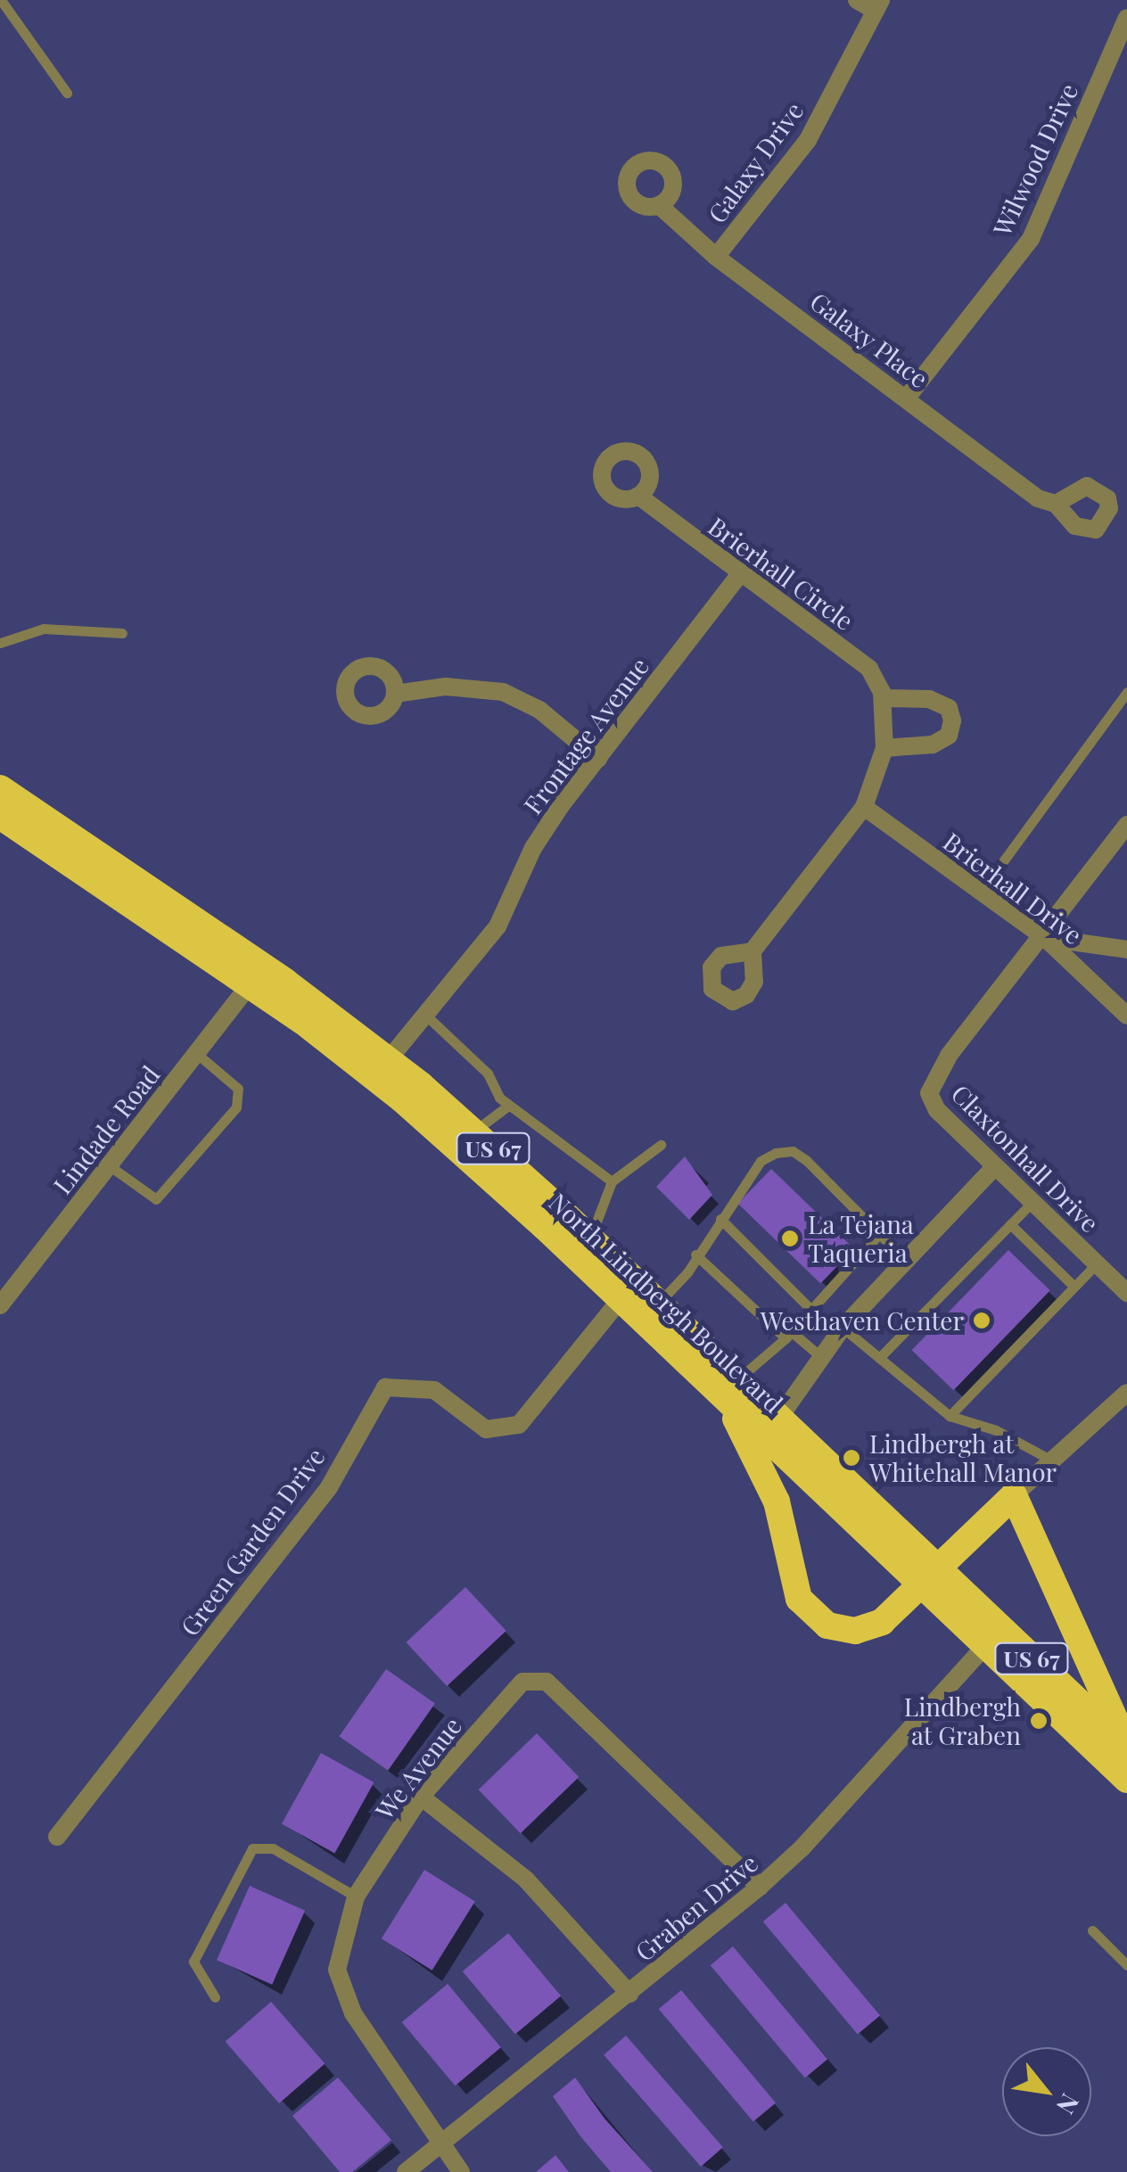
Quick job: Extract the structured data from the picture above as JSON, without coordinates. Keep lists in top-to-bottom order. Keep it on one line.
{"streets":{"highway":["US 67","North Lindbergh Boulevard"],"street":["Wilwood Drive","Galaxy Drive","Galaxy Place","Brierhall Circle","Frontage Avenue","Brierhall Drive","Lindade Road","Claxtonhall Drive","Green Garden Drive","We Avenue","Graben Drive"]},"crossings":[["Wilwood Drive","Galaxy Place"],["Galaxy Drive","Galaxy Place"],["Brierhall Circle","Frontage Avenue"],["Frontage Avenue","North Lindbergh Boulevard"],["Brierhall Drive","Claxtonhall Drive"],["Lindade Road","North Lindbergh Boulevard"],["North Lindbergh Boulevard","Green Garden Drive"],["North Lindbergh Boulevard","Graben Drive"],["We Avenue","Graben Drive"]],"places":["La Tejana Taqueria","Westhaven Center","Lindbergh at Whitehall Manor","Lindbergh at Graben"],"north":"bottom right"}
